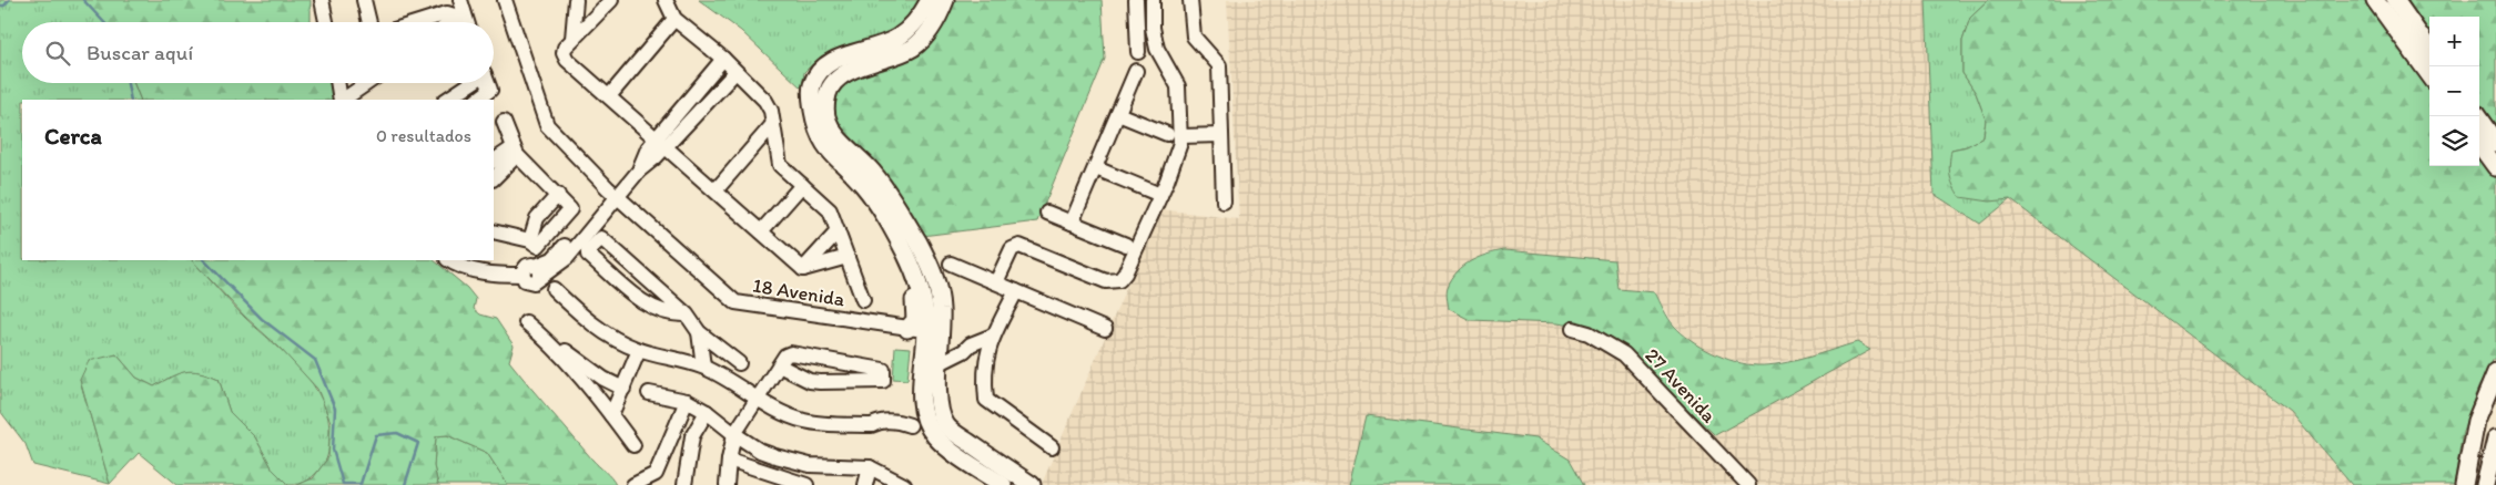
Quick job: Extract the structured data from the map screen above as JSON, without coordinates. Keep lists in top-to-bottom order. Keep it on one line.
{"streets":{"street":["18 Avenida","27 Avenida"]},"page":{"map_buttons":["+","−"],"search":"Buscar aquí","heading":["Cerca","0 resultados"]}}
